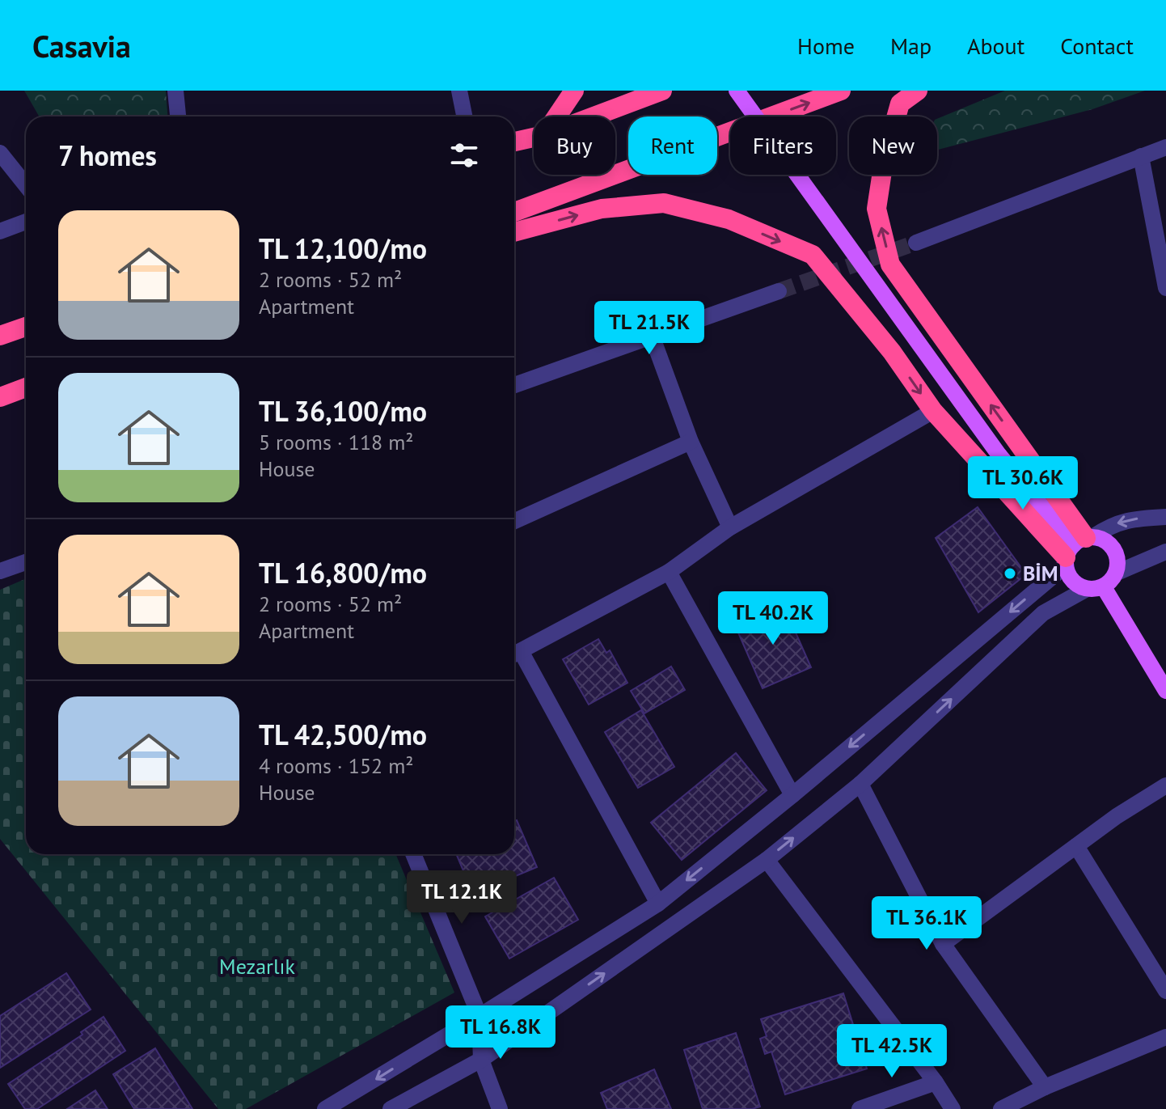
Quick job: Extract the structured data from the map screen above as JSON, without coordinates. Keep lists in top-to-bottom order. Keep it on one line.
{"parks":["Mezarlık"],"places":["BİM"],"page":{"header":"Casavia","nav":["Home","Map","About","Contact"],"chip":["Buy","Rent","Filters","New"],"heading":"7 homes","list":[{"name":"TL 12,100/mo","note":"2 rooms · 52 m² · Apartment"},{"name":"TL 36,100/mo","note":"5 rooms · 118 m² · House"},{"name":"TL 16,800/mo","note":"2 rooms · 52 m² · Apartment"},{"name":"TL 42,500/mo","note":"4 rooms · 152 m² · House"}],"price":["TL 21.5K","TL 30.6K","TL 40.2K","TL 12.1K","TL 36.1K","TL 16.8K","TL 42.5K"]}}
